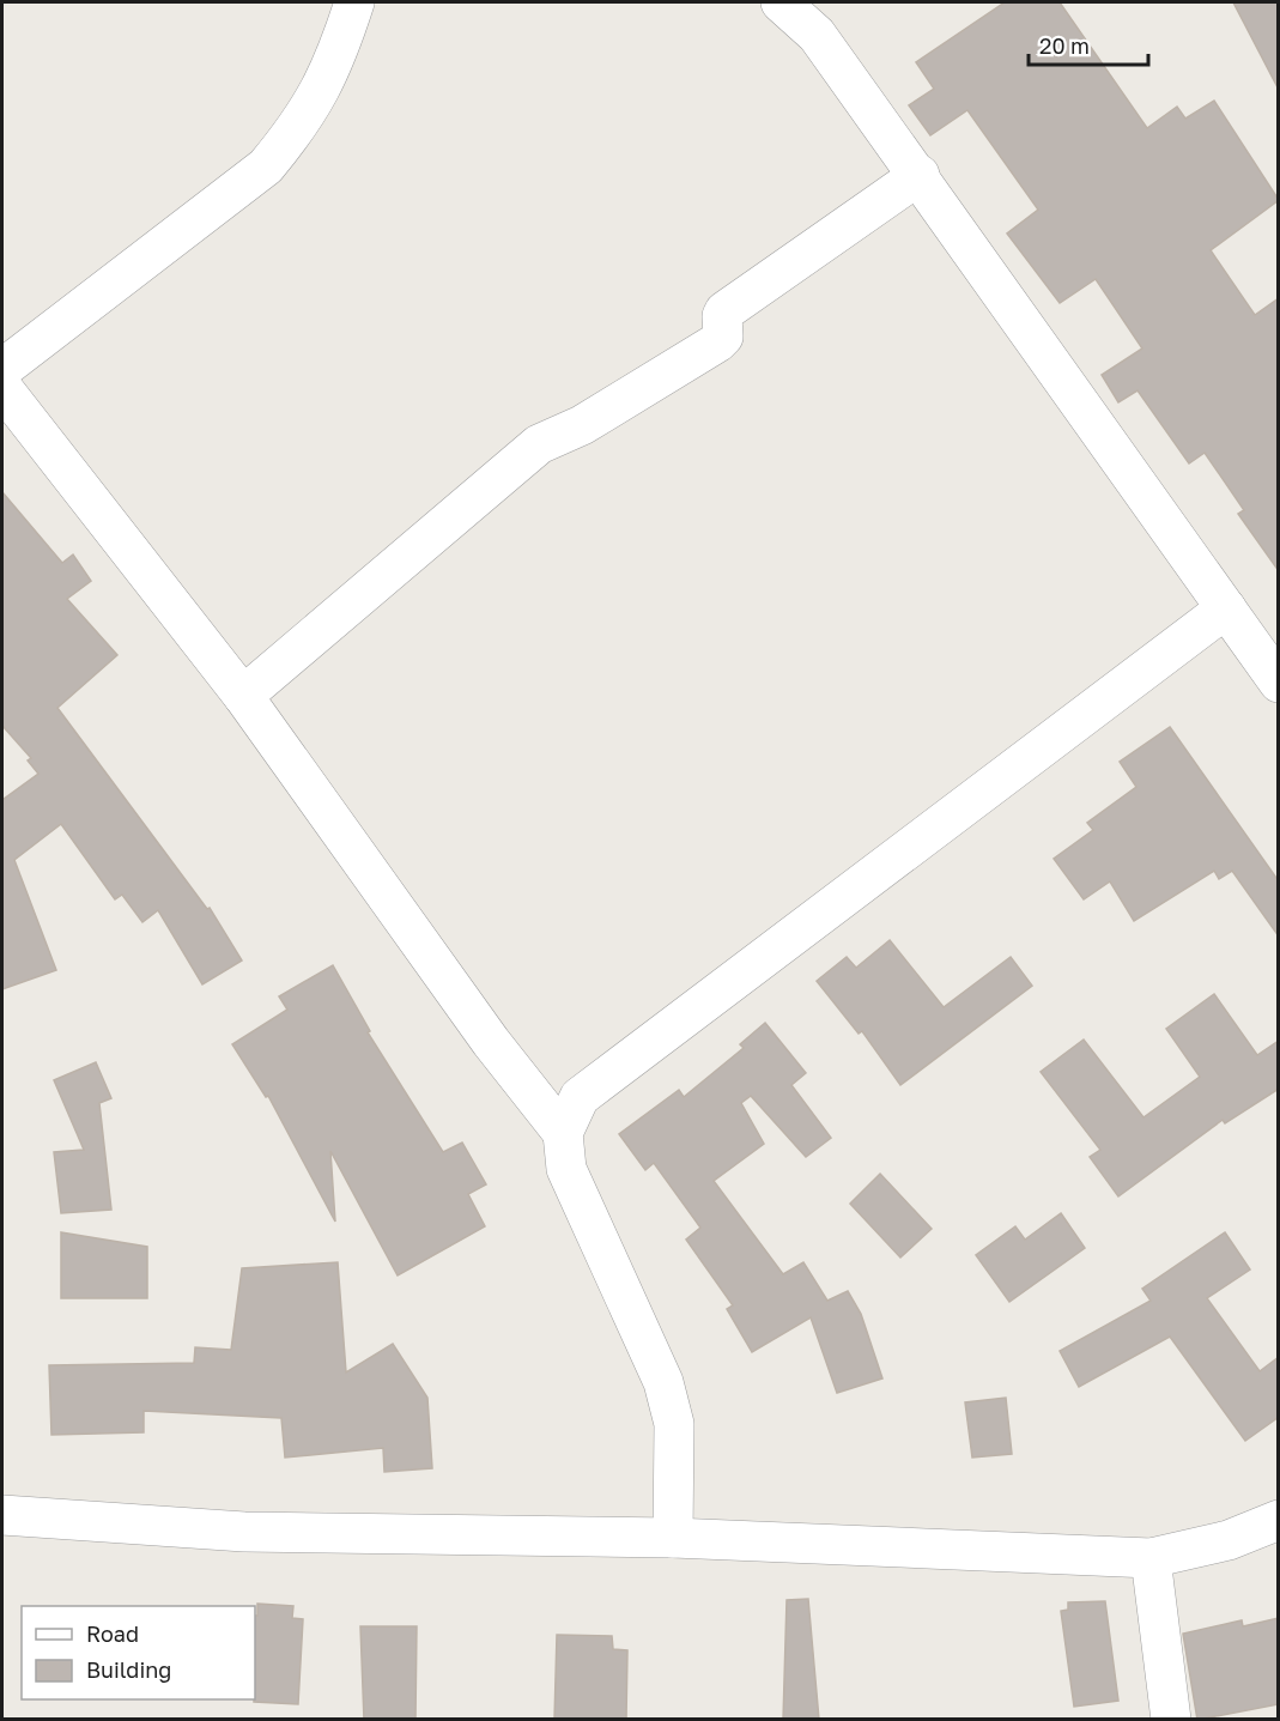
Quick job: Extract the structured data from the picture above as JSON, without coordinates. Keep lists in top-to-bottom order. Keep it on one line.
{"legend":["Road","Building"],"scale_bar":"20 m"}
